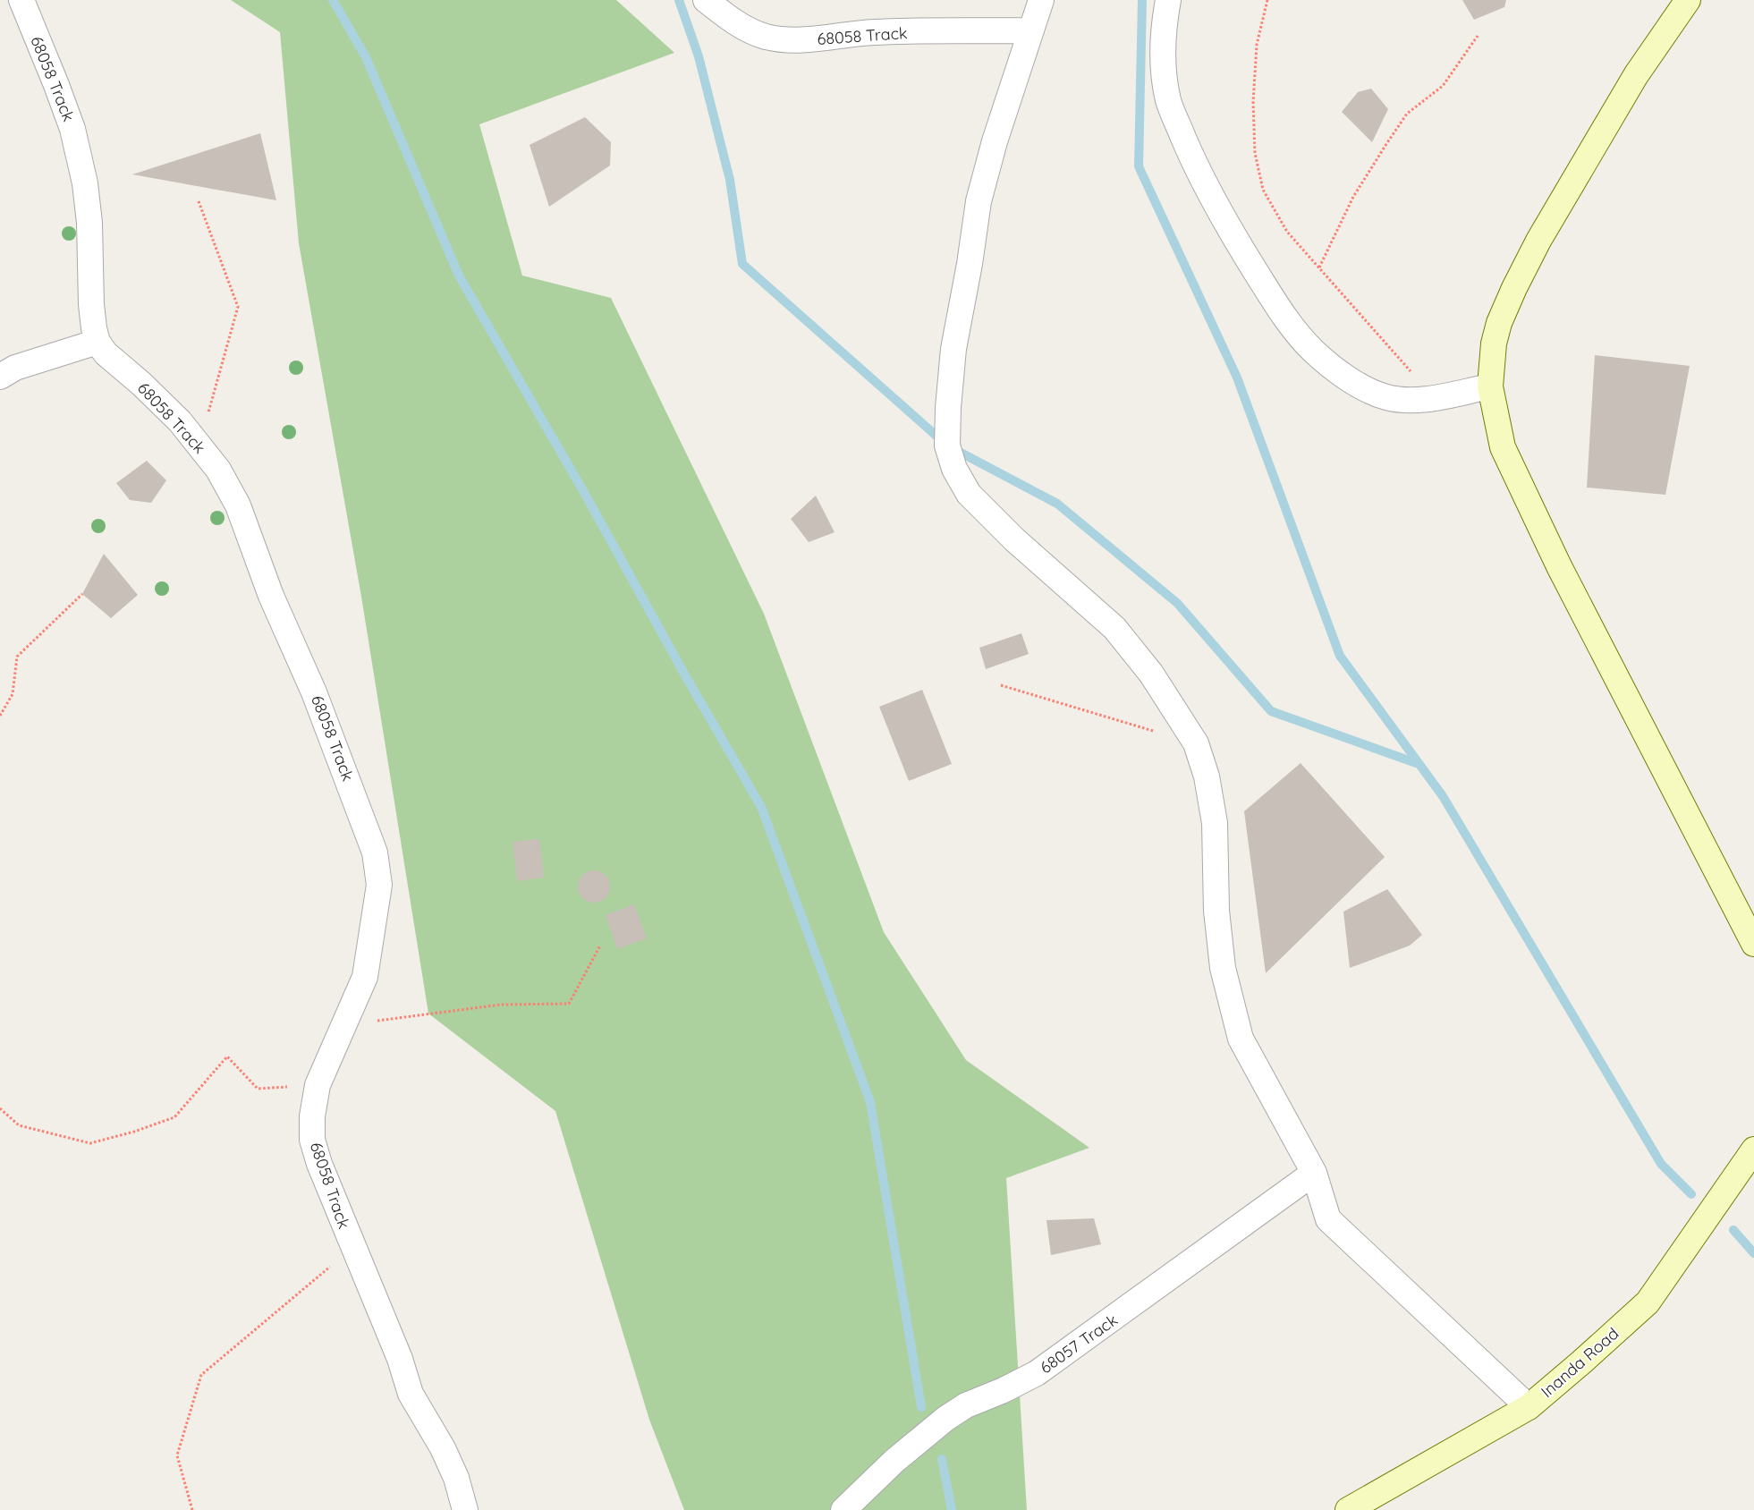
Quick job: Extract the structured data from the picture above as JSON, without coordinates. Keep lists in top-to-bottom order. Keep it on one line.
{"streets":{"street":["68058 Track","68057 Track","Inanda Road"]}}
